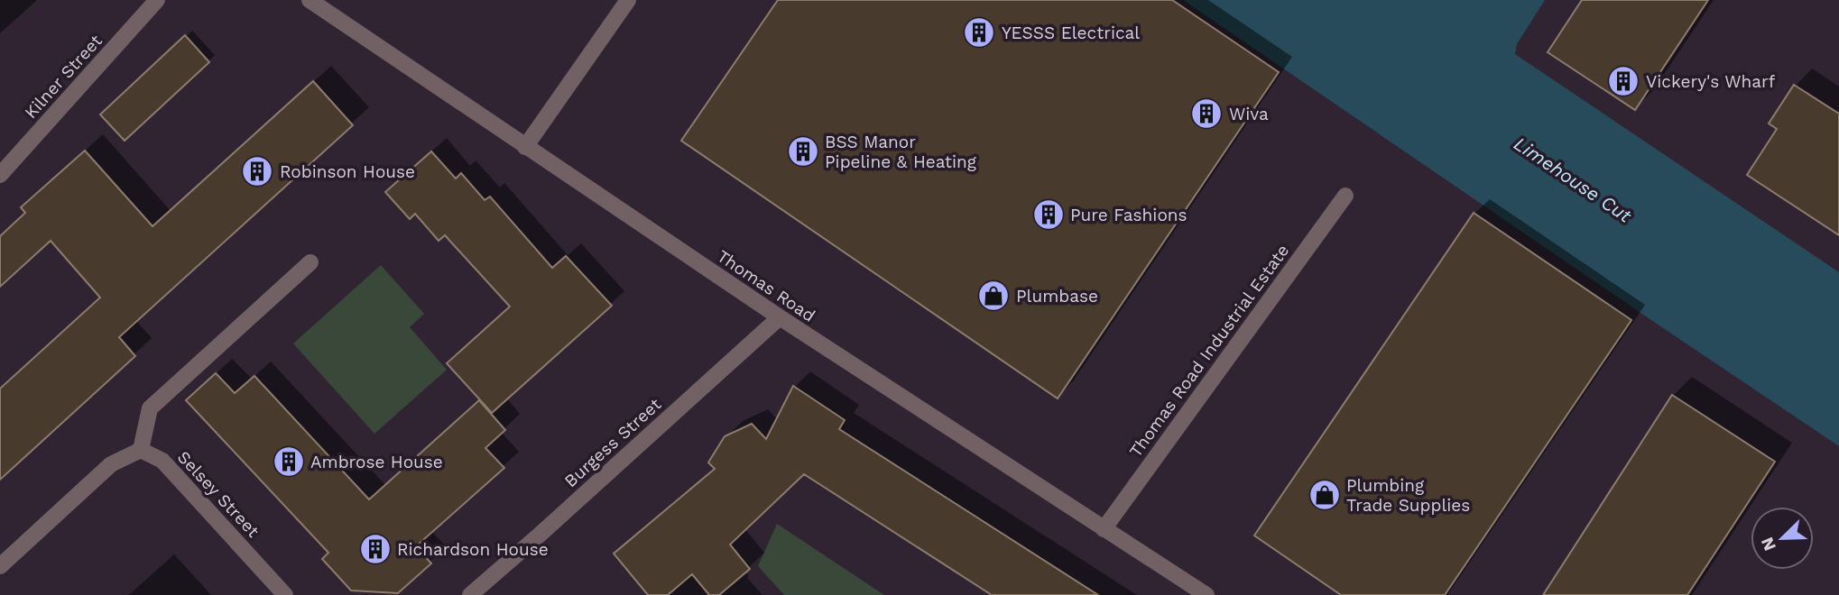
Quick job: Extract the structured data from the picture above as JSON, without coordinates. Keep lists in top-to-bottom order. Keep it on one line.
{"streets":{"street":["Kilner Street","Thomas Road","Thomas Road Industrial Estate","Burgess Street","Selsey Street"]},"crossings":[["Thomas Road","Thomas Road Industrial Estate"],["Thomas Road","Burgess Street"]],"water":["Limehouse Cut"],"places":{"building":["YESSS Electrical","Vickery's Wharf","Wiva","BSS Manor Pipeline & Heating","Robinson House","Pure Fashions","Ambrose House","Richardson House"],"shop":["Plumbase","Plumbing Trade Supplies"]},"north":"bottom left"}
